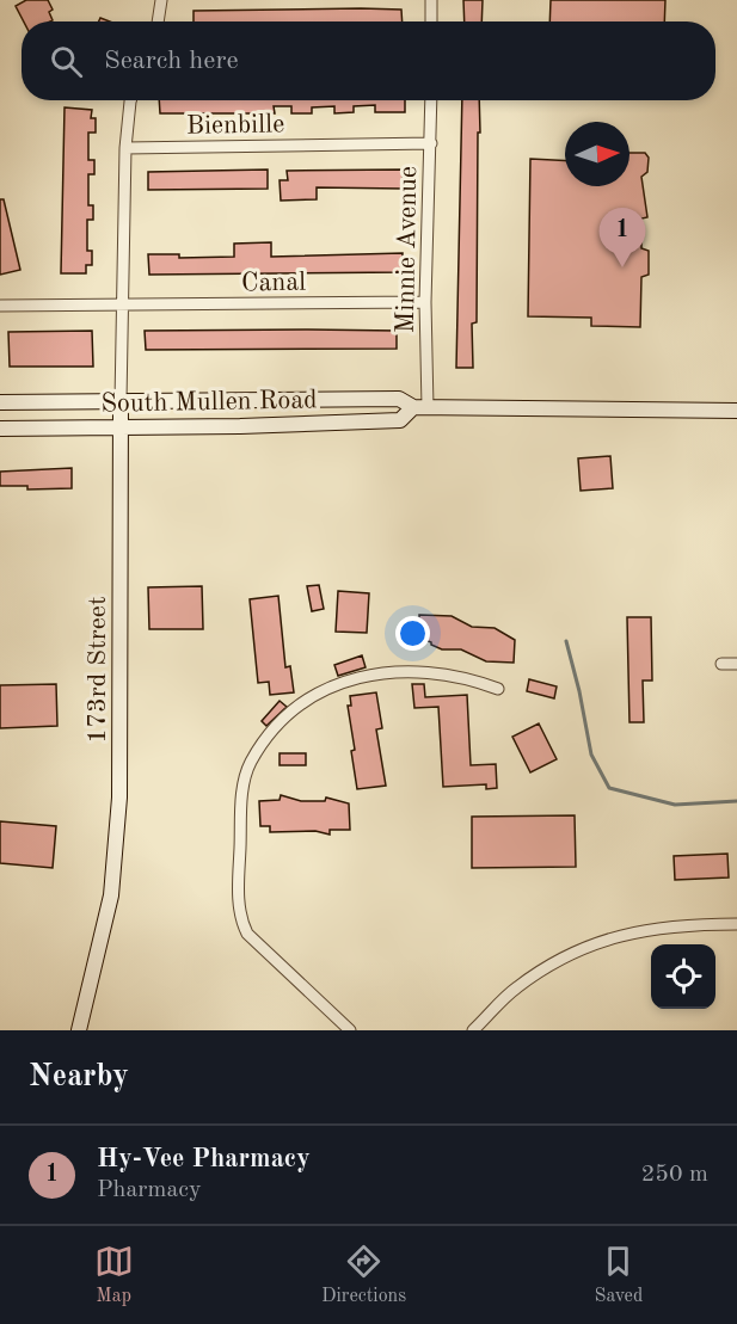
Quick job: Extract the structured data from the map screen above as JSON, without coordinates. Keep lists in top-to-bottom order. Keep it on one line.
{"streets":{"street":["Bienbille","Minnie Avenue","Canal","South Mullen Road","173rd Street"]},"crossings":[["Bienbille","Minnie Avenue"],["Bienbille","173rd Street"],["Minnie Avenue","Canal"],["Minnie Avenue","South Mullen Road"],["Canal","173rd Street"],["South Mullen Road","173rd Street"]],"north":"right","page":{"search":"Search here","pins":"1","heading":"Nearby","list":[{"mark":"1","name":"Hy-Vee Pharmacy","note":"Pharmacy","value":"250 m"}],"nav":["Map","Directions","Saved"]}}
